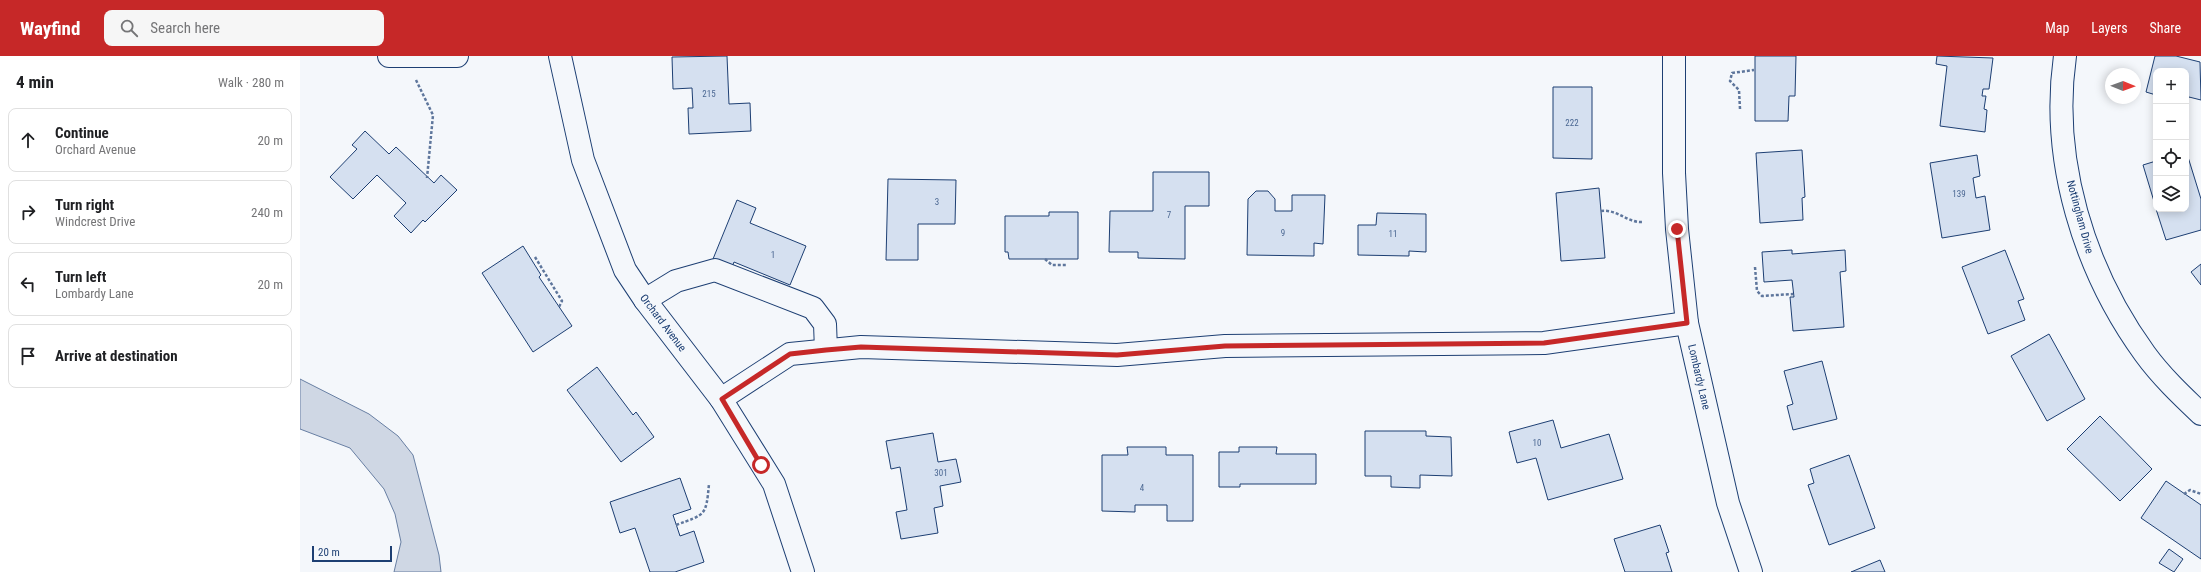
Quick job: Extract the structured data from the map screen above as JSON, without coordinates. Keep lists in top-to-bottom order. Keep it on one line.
{"streets":{"street":["Nottingham Drive","Orchard Avenue","Lombardy Lane"]},"house_numbers":["215","222","139","3","7","9","11","1","10","301","4"],"scale_bar":"20 m","north":"right","page":{"header":"Wayfind","search":"Search here","nav":["Map","Layers","Share"],"heading":["4 min","Walk · 280 m"],"map_buttons":["+","−"],"list":[["Continue","Orchard Avenue","20 m"],["Turn right","Windcrest Drive","240 m"],["Turn left","Lombardy Lane","20 m"],"Arrive at destination"],"scale":"20 m"}}
